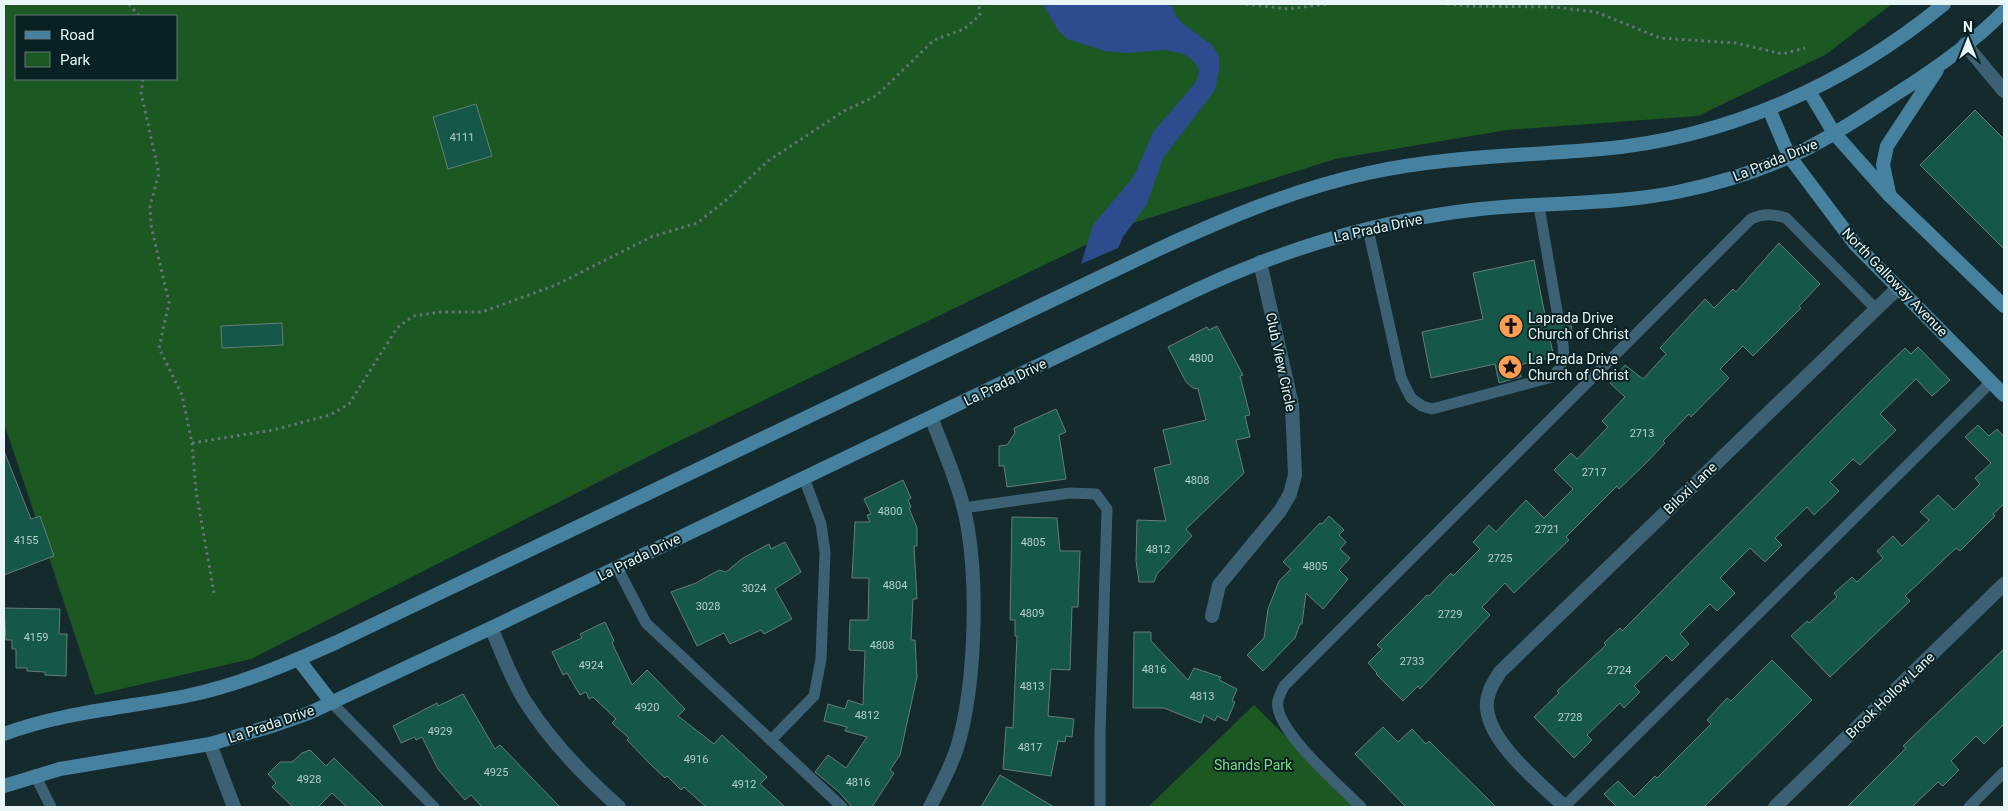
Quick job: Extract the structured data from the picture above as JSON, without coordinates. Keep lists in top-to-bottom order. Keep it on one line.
{"streets":{"main road":["La Prada Drive","North Galloway Avenue"],"street":["Club View Circle","Biloxi Lane","Brook Hollow Lane"]},"crossings":[["La Prada Drive","North Galloway Avenue"],["La Prada Drive","Club View Circle"],["North Galloway Avenue","Biloxi Lane"]],"parks":["Shands Park"],"places":{"church":["Laprada Drive Church of Christ"],"place":["La Prada Drive Church of Christ"]},"house_numbers":["4111","4800","2713","2717","4808","4800","2721","4155","4805","4812","2725","4805","4804","3024","3028","4809","2729","4159","4808","2733","4924","4816","2724","4813","4813","4920","4812","2728","4929","4817","4916","4925","4928","4816","4912"],"legend":["Road","Park"],"north":"top"}
